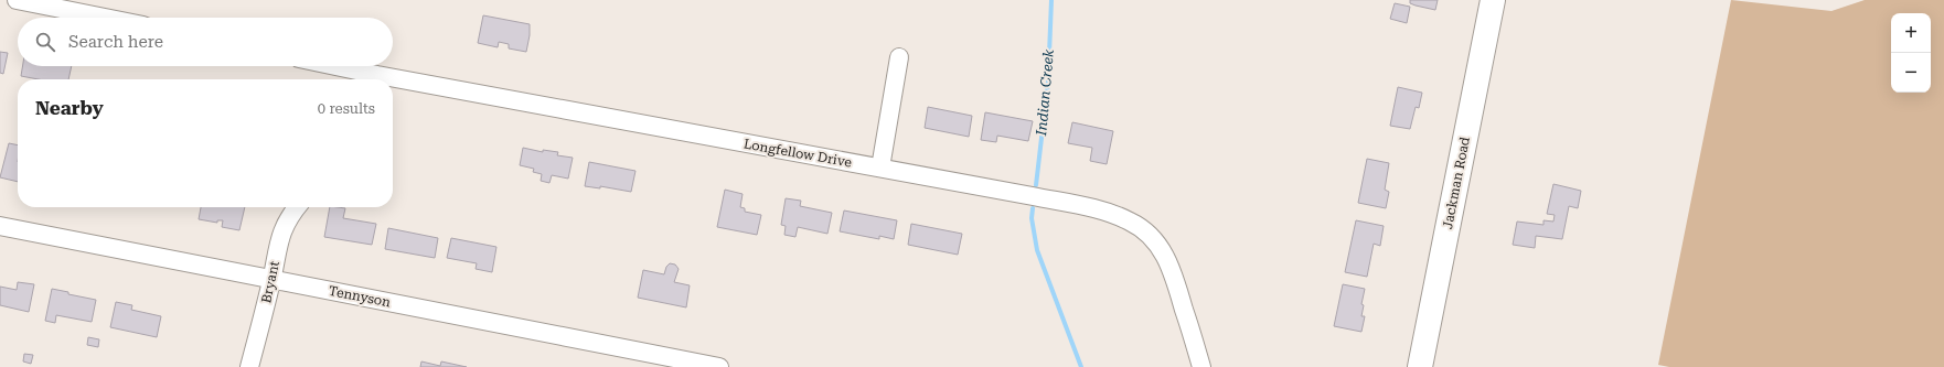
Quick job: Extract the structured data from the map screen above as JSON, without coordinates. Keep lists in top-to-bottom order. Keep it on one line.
{"streets":{"street":["Longfellow Drive","Jackman Road","Bryant","Tennyson"]},"crossings":[["Bryant","Tennyson"]],"water":["Indian Creek"],"page":{"map_buttons":["+","−"],"search":"Search here","heading":["Nearby","0 results"]}}
